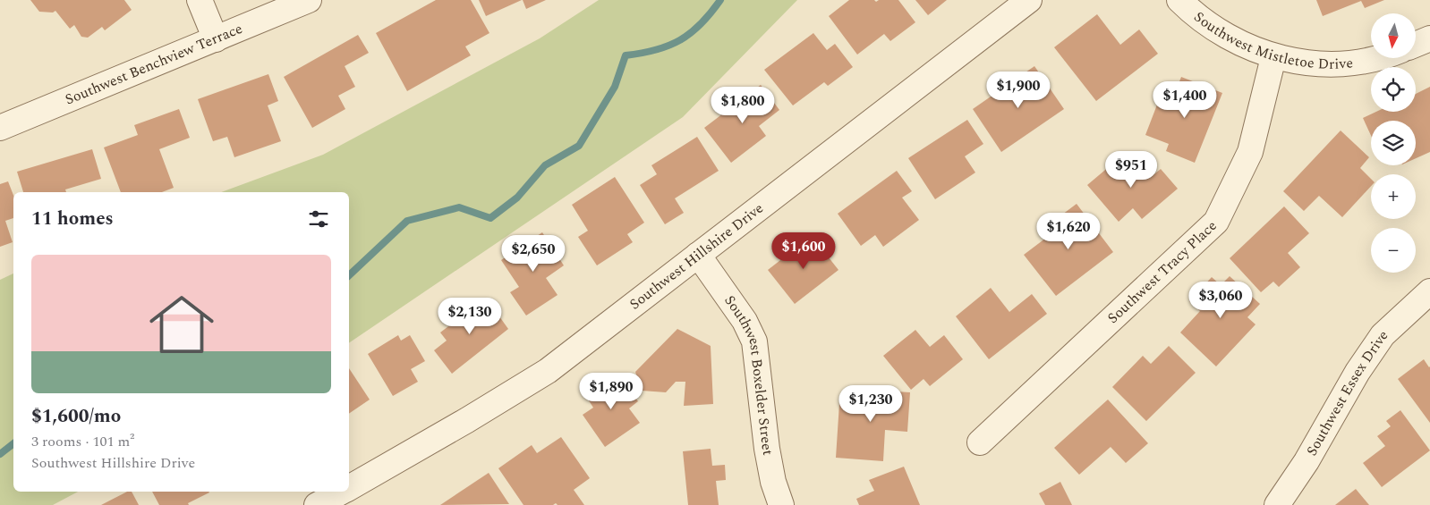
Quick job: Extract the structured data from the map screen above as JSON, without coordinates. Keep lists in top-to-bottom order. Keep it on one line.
{"streets":{"street":["Southwest Mistletoe Drive","Southwest Benchview Terrace","Southwest Hillshire Drive","Southwest Tracy Place","Southwest Boxelder Street","Southwest Essex Drive"]},"crossings":[["Southwest Mistletoe Drive","Southwest Tracy Place"],["Southwest Hillshire Drive","Southwest Boxelder Street"]],"north":"bottom","page":{"map_buttons":["+","−"],"price":["$1,900","$1,400","$1,800","$951","$1,620","$1,600","$2,650","$3,060","$2,130","$1,890","$1,230"],"heading":"11 homes","list":[{"name":"$1,600/mo","note":"3 rooms · 101 m² · Southwest Hillshire Drive"}]}}
